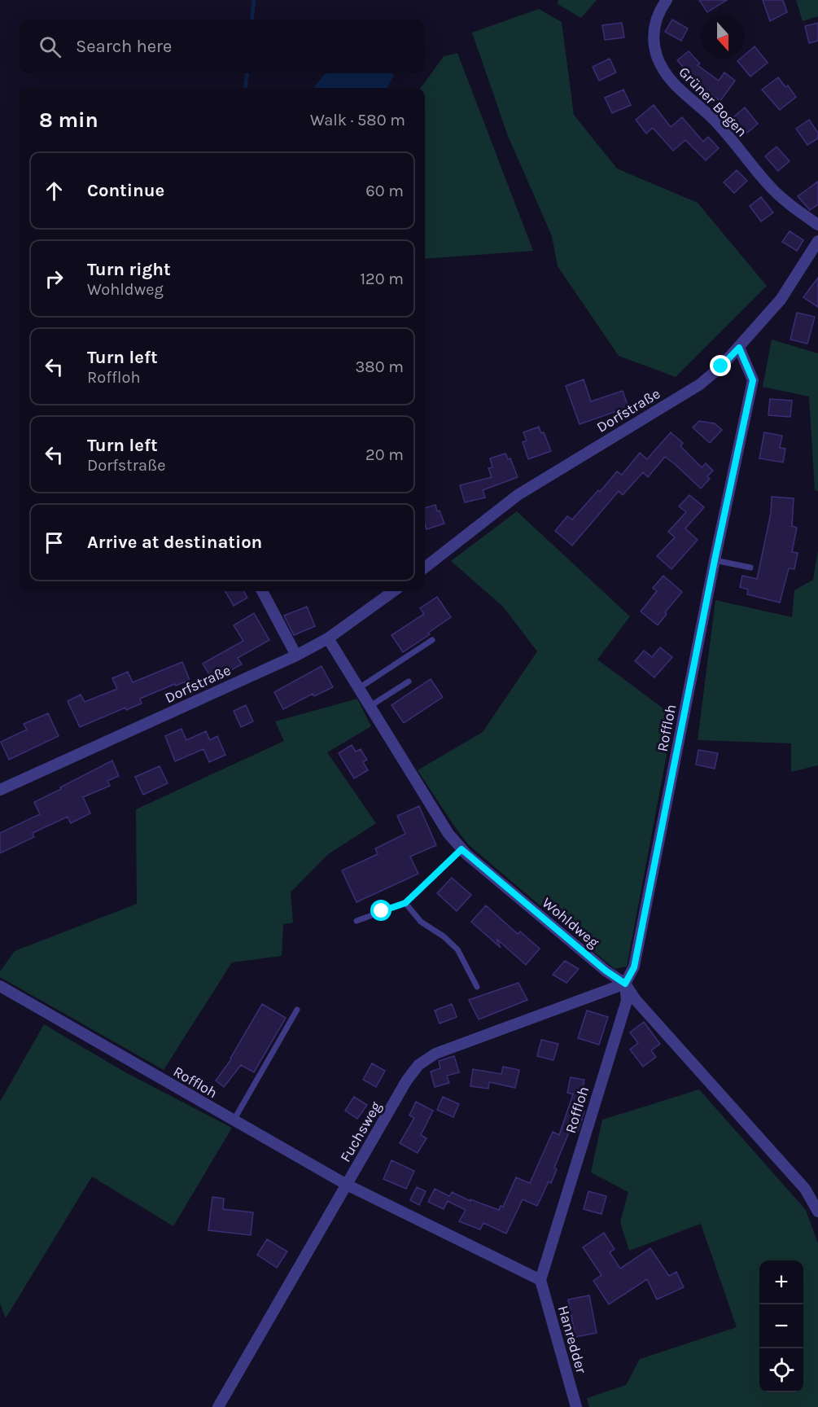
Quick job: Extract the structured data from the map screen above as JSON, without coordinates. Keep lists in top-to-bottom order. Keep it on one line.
{"streets":{"street":["Grüner Bogen","Dorfstraße","Roffloh","Wohldweg","Fuchsweg","Hanredder"]},"crossings":[["Dorfstraße","Roffloh"],["Dorfstraße","Wohldweg"],["Roffloh","Wohldweg"],["Roffloh","Fuchsweg"],["Roffloh","Hanredder"],["Wohldweg","Fuchsweg"]],"north":"bottom","page":{"search":"Search here","heading":["8 min","Walk · 580 m"],"list":[["Continue","60 m"],["Turn right","Wohldweg","120 m"],["Turn left","Roffloh","380 m"],["Turn left","Dorfstraße","20 m"],"Arrive at destination"],"map_buttons":["+","−"]}}
